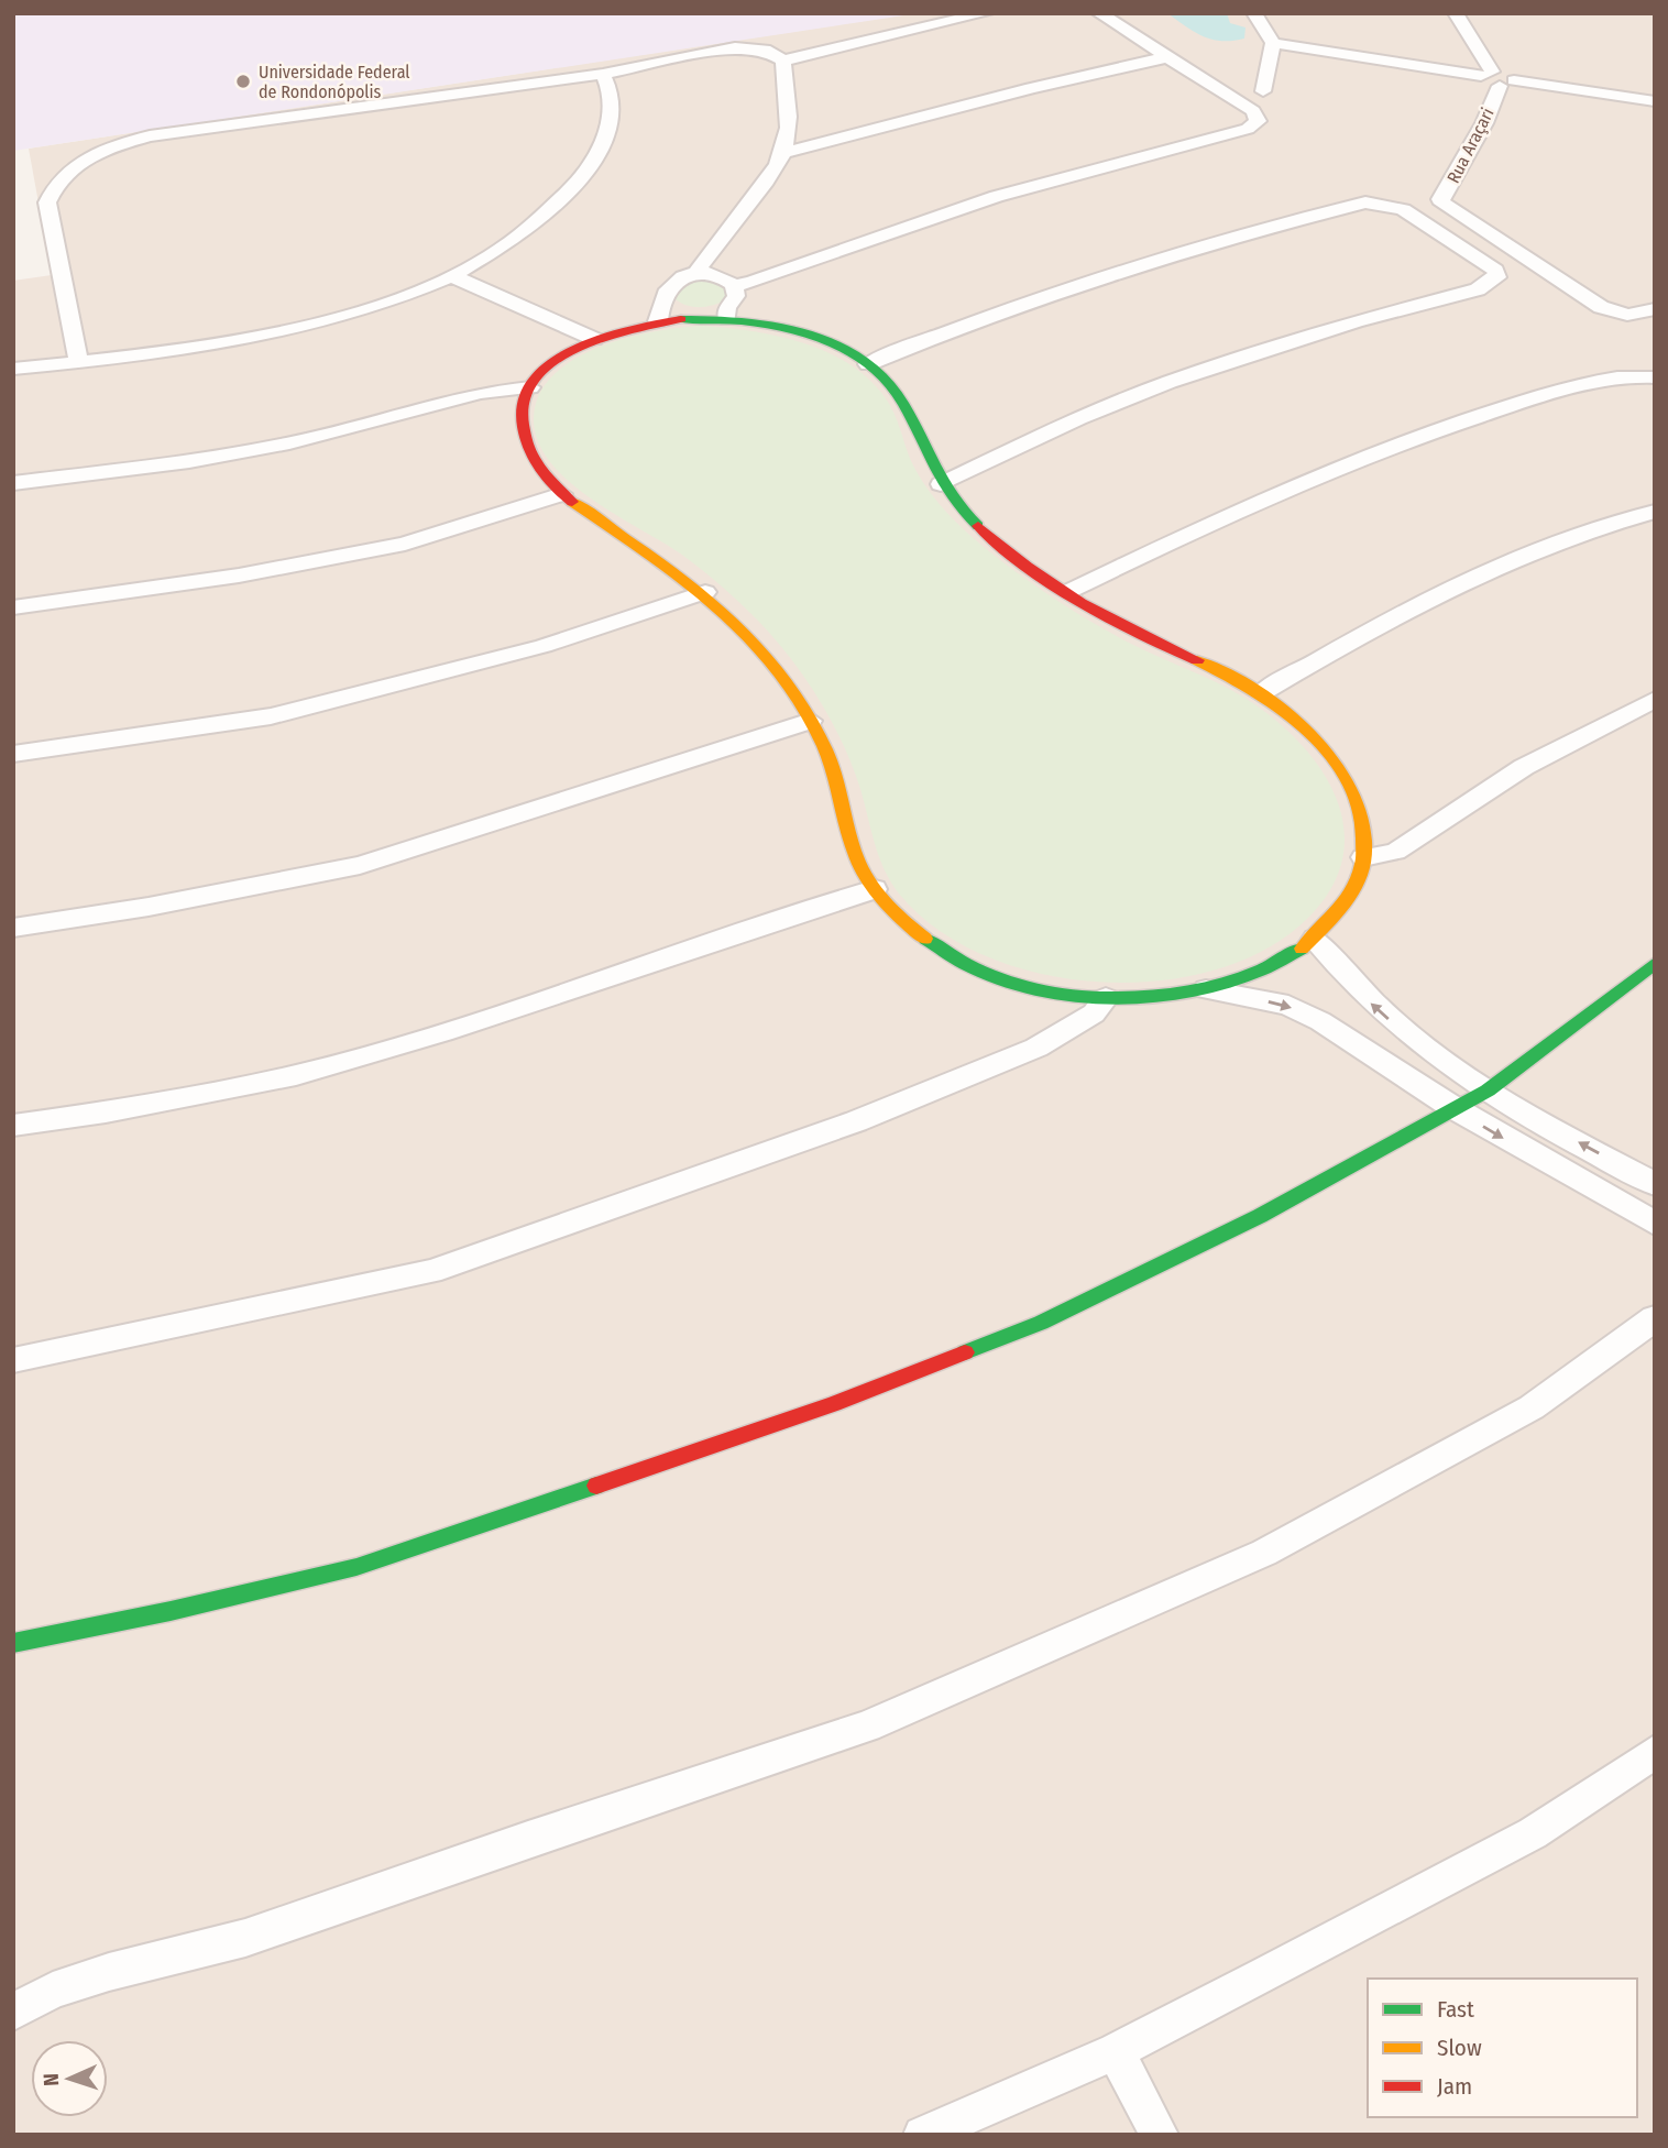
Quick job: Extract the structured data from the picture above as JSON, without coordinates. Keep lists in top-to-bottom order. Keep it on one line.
{"streets":{"street":["Rua Araçari"]},"places":["Universidade Federal de Rondonópolis"],"legend":["Fast","Slow","Jam"],"north":"left"}
